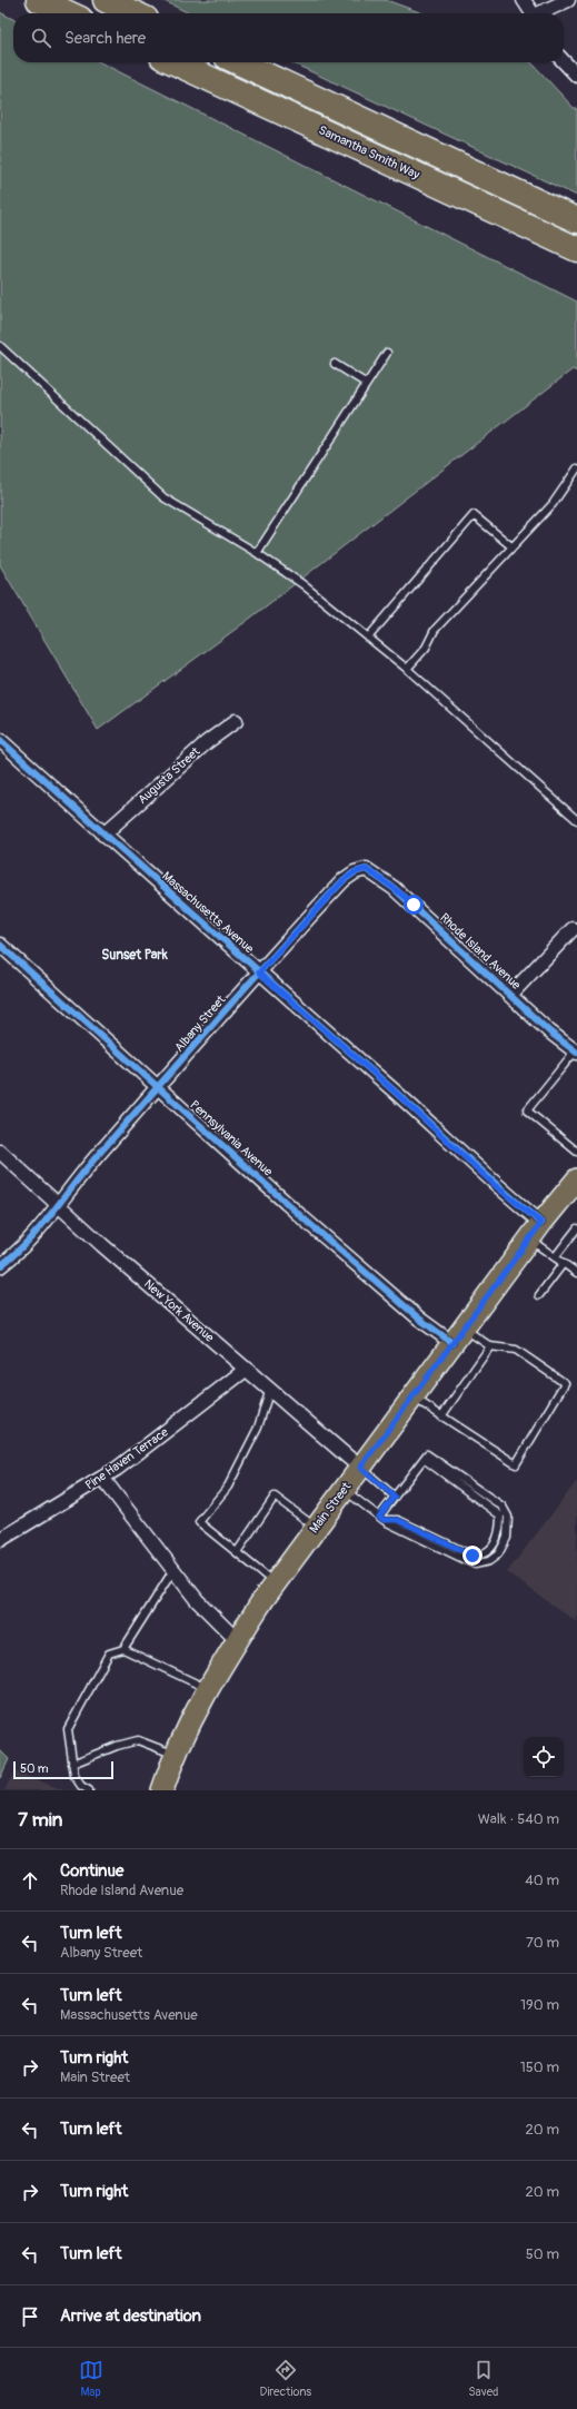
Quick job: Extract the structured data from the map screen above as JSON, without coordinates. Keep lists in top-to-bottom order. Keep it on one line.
{"streets":{"highway":["Samantha Smith Way"],"main road":["Main Street"],"street":["Augusta Street","Massachusetts Avenue","Rhode Island Avenue","Albany Street","Pennsylvania Avenue","New York Avenue","Pine Haven Terrace"]},"crossings":[["Augusta Street","Massachusetts Avenue"],["Massachusetts Avenue","Albany Street"],["Massachusetts Avenue","Main Street"],["Rhode Island Avenue","Albany Street"],["Albany Street","Pennsylvania Avenue"],["Albany Street","New York Avenue"],["Pennsylvania Avenue","Main Street"],["New York Avenue","Pine Haven Terrace"],["New York Avenue","Main Street"]],"districts":["Sunset Park"],"scale_bar":"50 m","page":{"search":"Search here","scale":"50 m","heading":["7 min","Walk · 540 m"],"list":[["Continue","Rhode Island Avenue","40 m"],["Turn left","Albany Street","70 m"],["Turn left","Massachusetts Avenue","190 m"],["Turn right","Main Street","150 m"],["Turn left","20 m"],["Turn right","20 m"],["Turn left","50 m"],"Arrive at destination"],"nav":["Map","Directions","Saved"]}}
